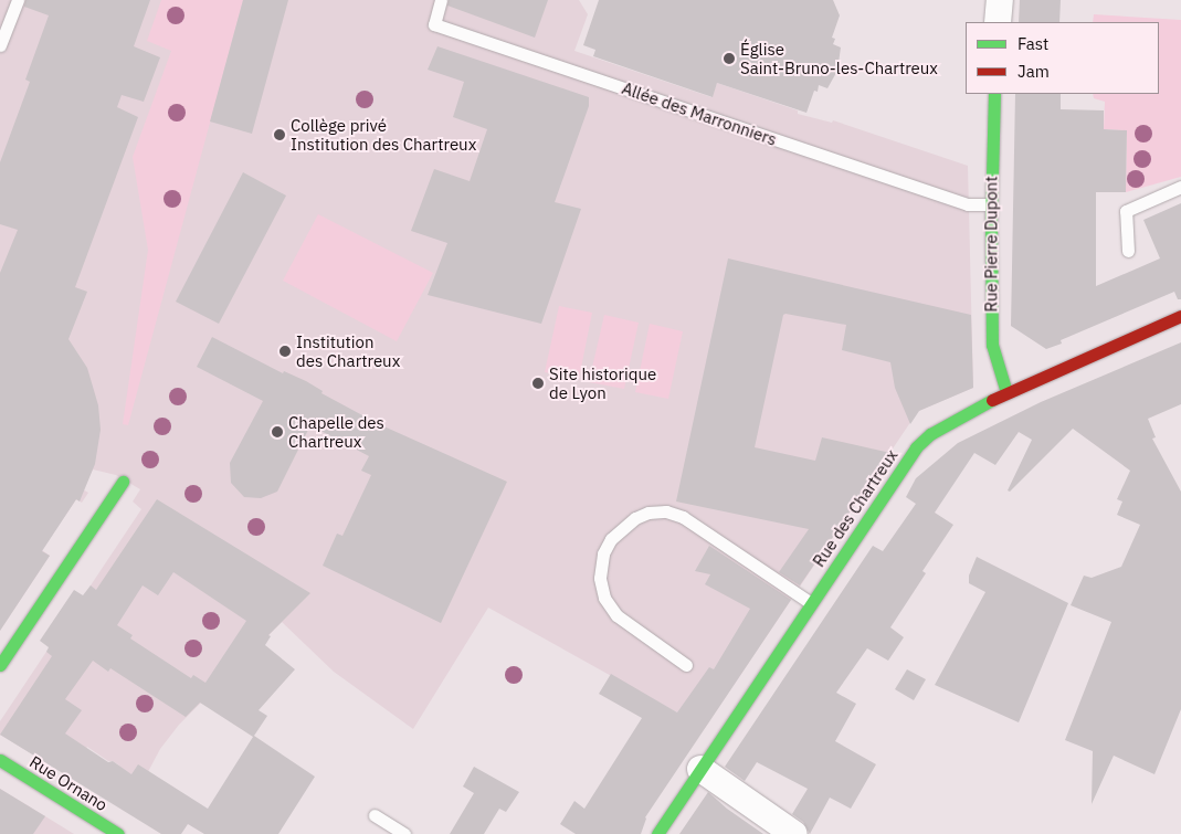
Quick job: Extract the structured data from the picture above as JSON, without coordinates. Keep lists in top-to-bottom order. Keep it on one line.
{"streets":{"street":["Rue Pierre Dupont","Rue des Chartreux","Rue Ornano"],"lane":["Allée des Marronniers"]},"crossings":[["Allée des Marronniers","Rue Pierre Dupont"],["Rue Pierre Dupont","Rue des Chartreux"]],"places":["Église Saint-Bruno-les-Chartreux","Collège privé Institution des Chartreux","Institution des Chartreux","Site historique de Lyon","Chapelle des Chartreux"],"legend":["Fast","Jam"]}
